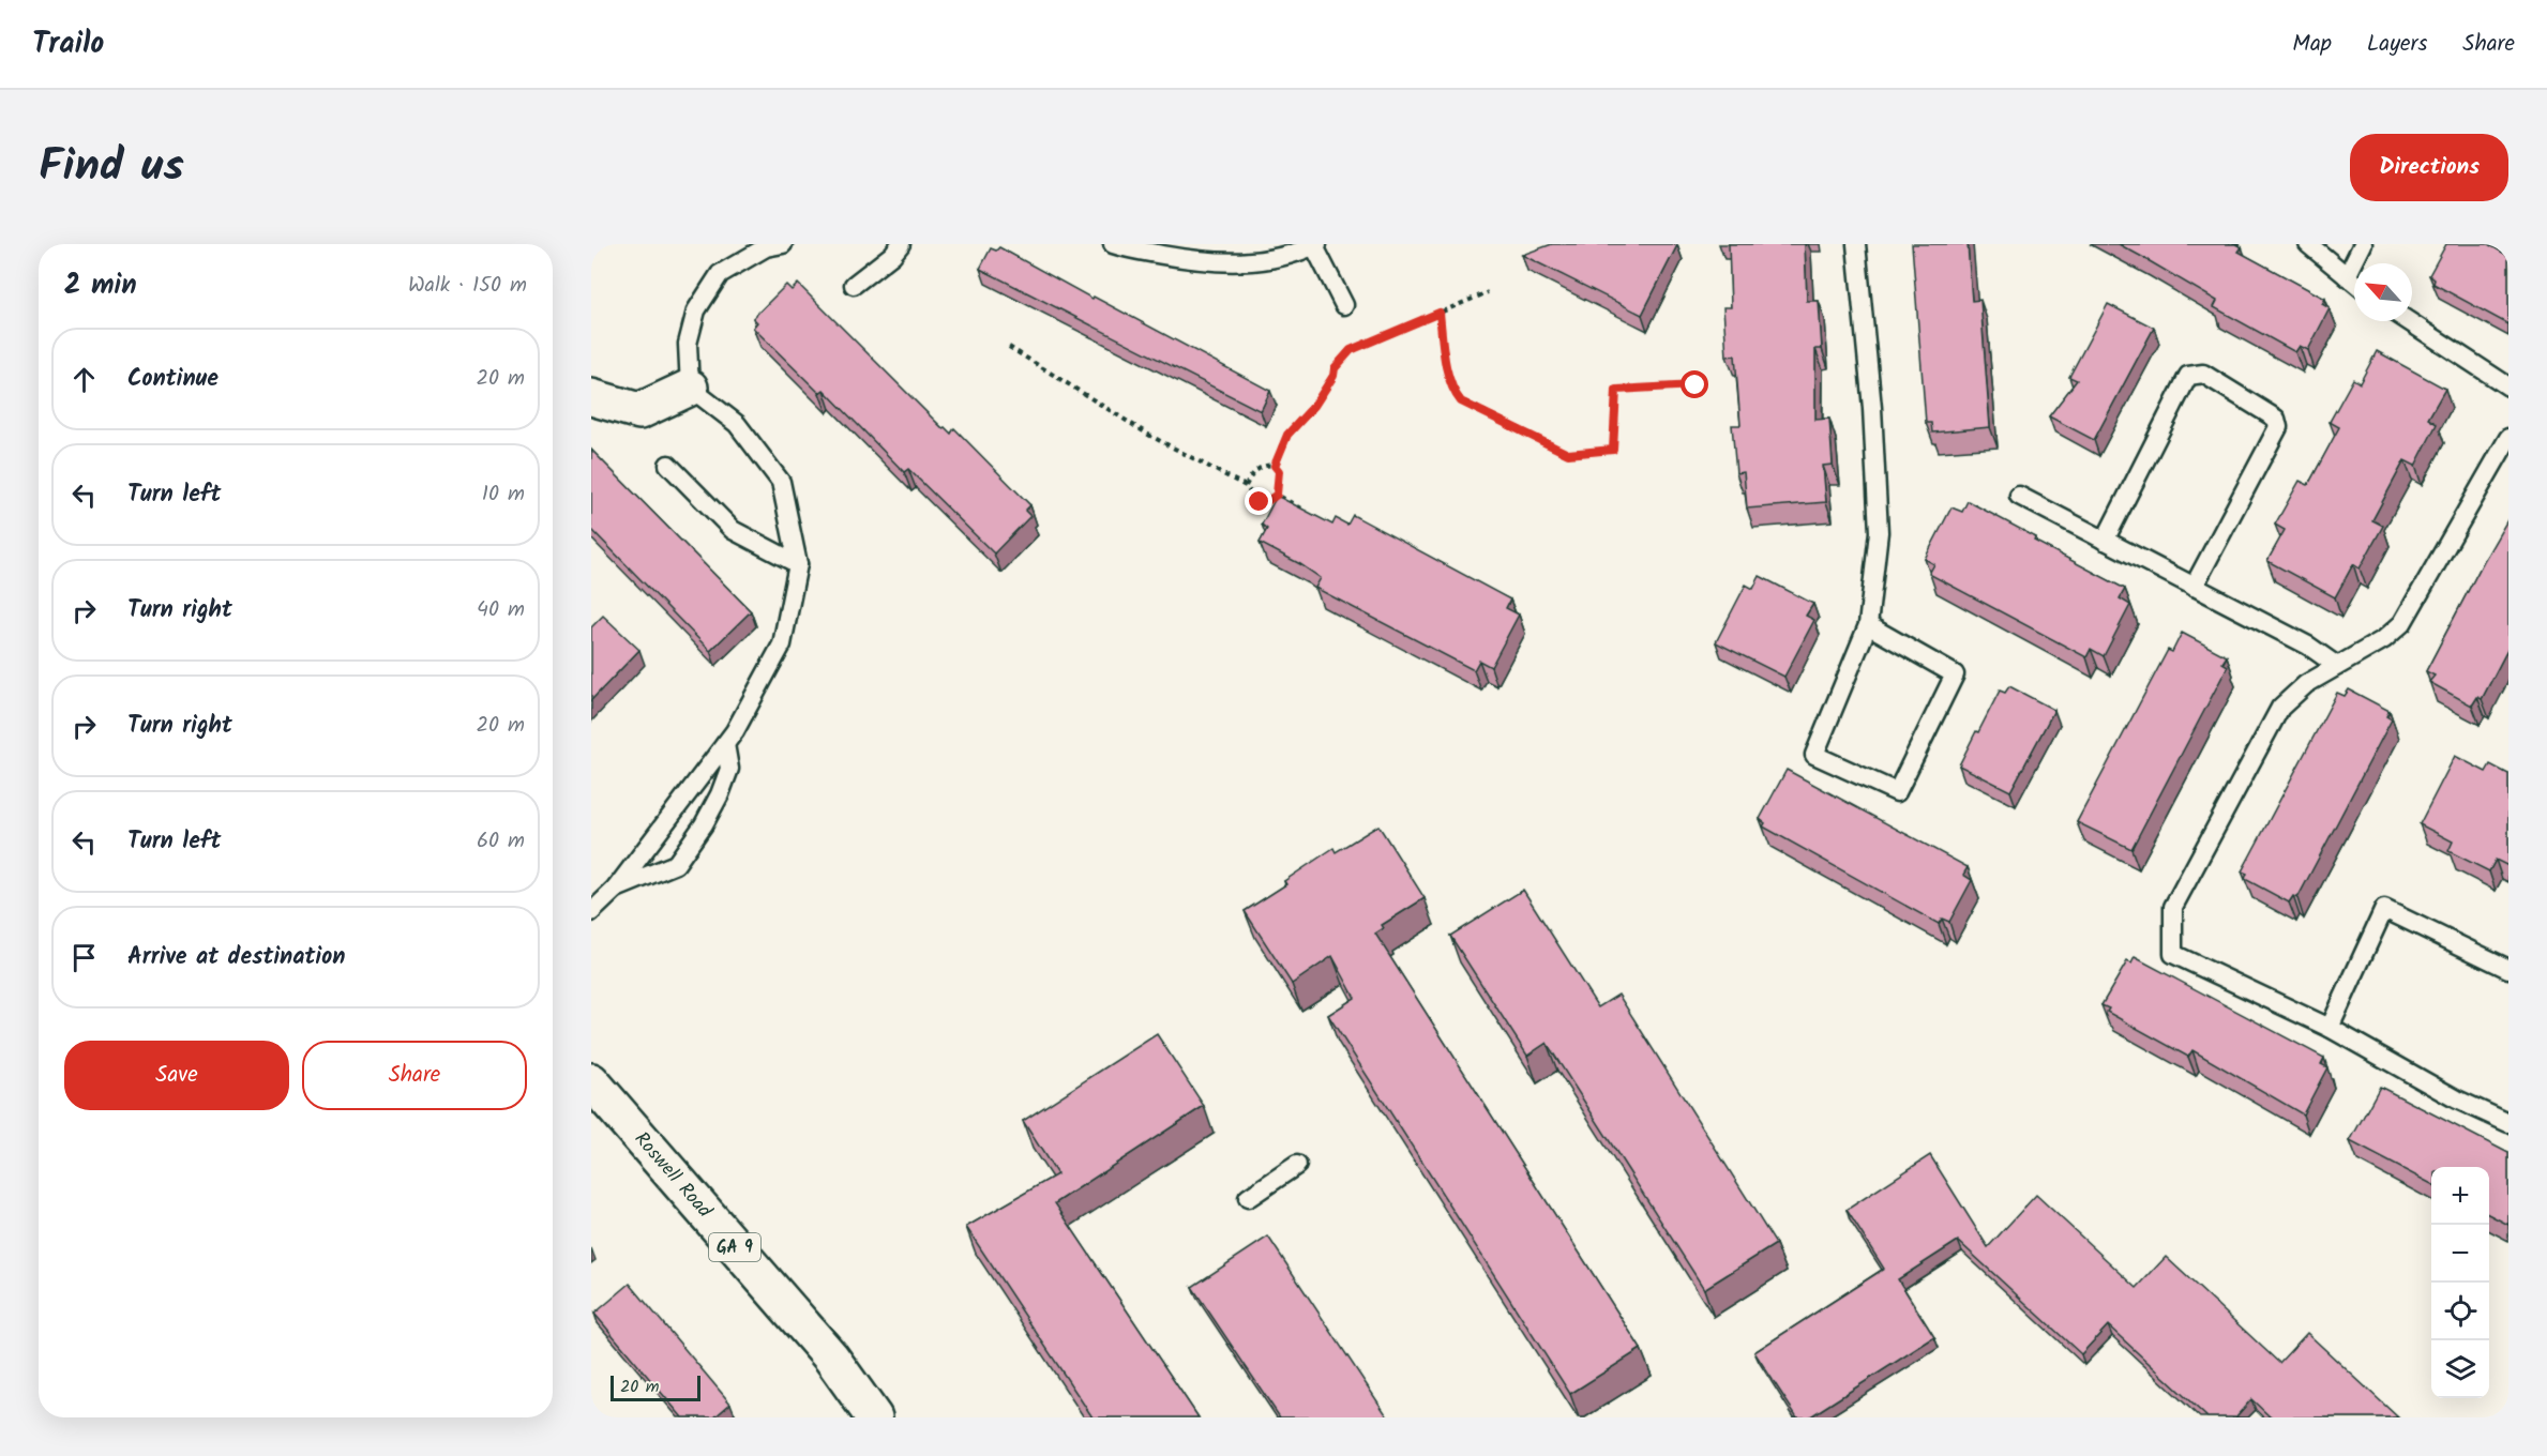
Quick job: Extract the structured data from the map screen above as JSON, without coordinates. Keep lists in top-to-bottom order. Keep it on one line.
{"streets":{"main road":["Roswell Road","GA 9"]},"scale_bar":"20 m","north":"top left","page":{"header":"Trailo","nav":["Map","Layers","Share"],"title":"Find us","buttons":["Directions",["Save","Share"]],"heading":["2 min","Walk · 150 m"],"list":[["Continue","20 m"],["Turn left","10 m"],["Turn right","40 m"],["Turn right","20 m"],["Turn left","60 m"],"Arrive at destination"],"map_buttons":["+","−"],"scale":"20 m"}}
